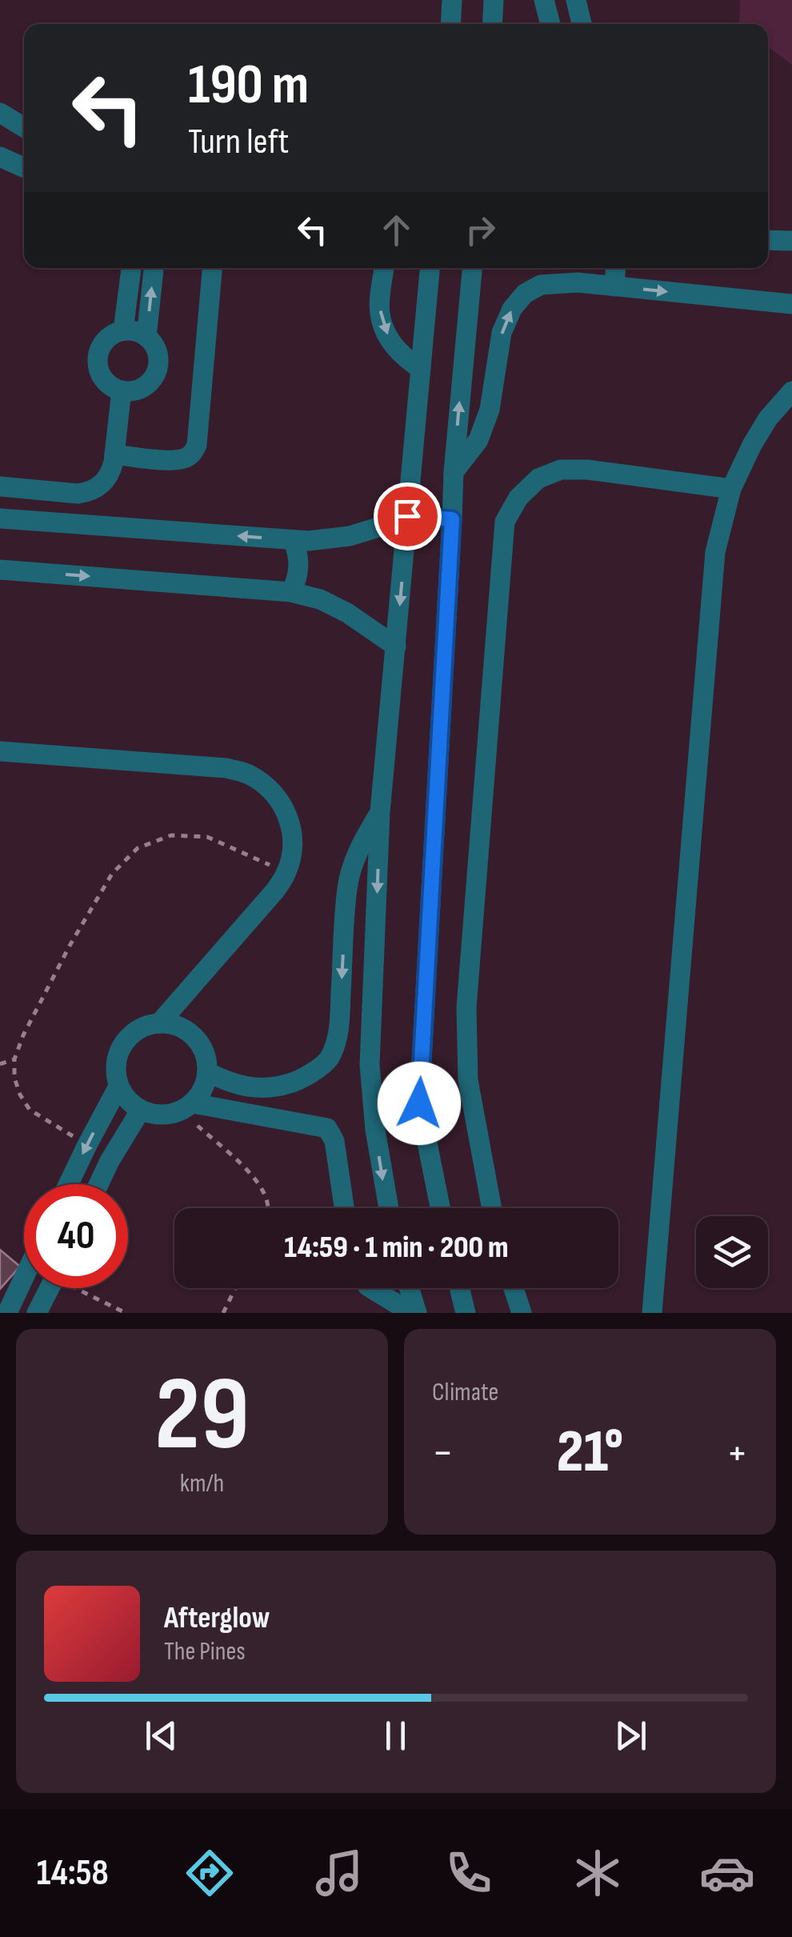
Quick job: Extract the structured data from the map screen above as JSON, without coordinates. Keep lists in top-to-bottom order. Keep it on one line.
{"page":{"turn":["190 m","Turn left"],"limit":"40","trip":"14:59 · 1 min · 200 m","tile":[["29","km/h"],"Climate"],"heat":["−","21°","+"],"song":["Afterglow","The Pines"],"tabs":"14:58"}}
